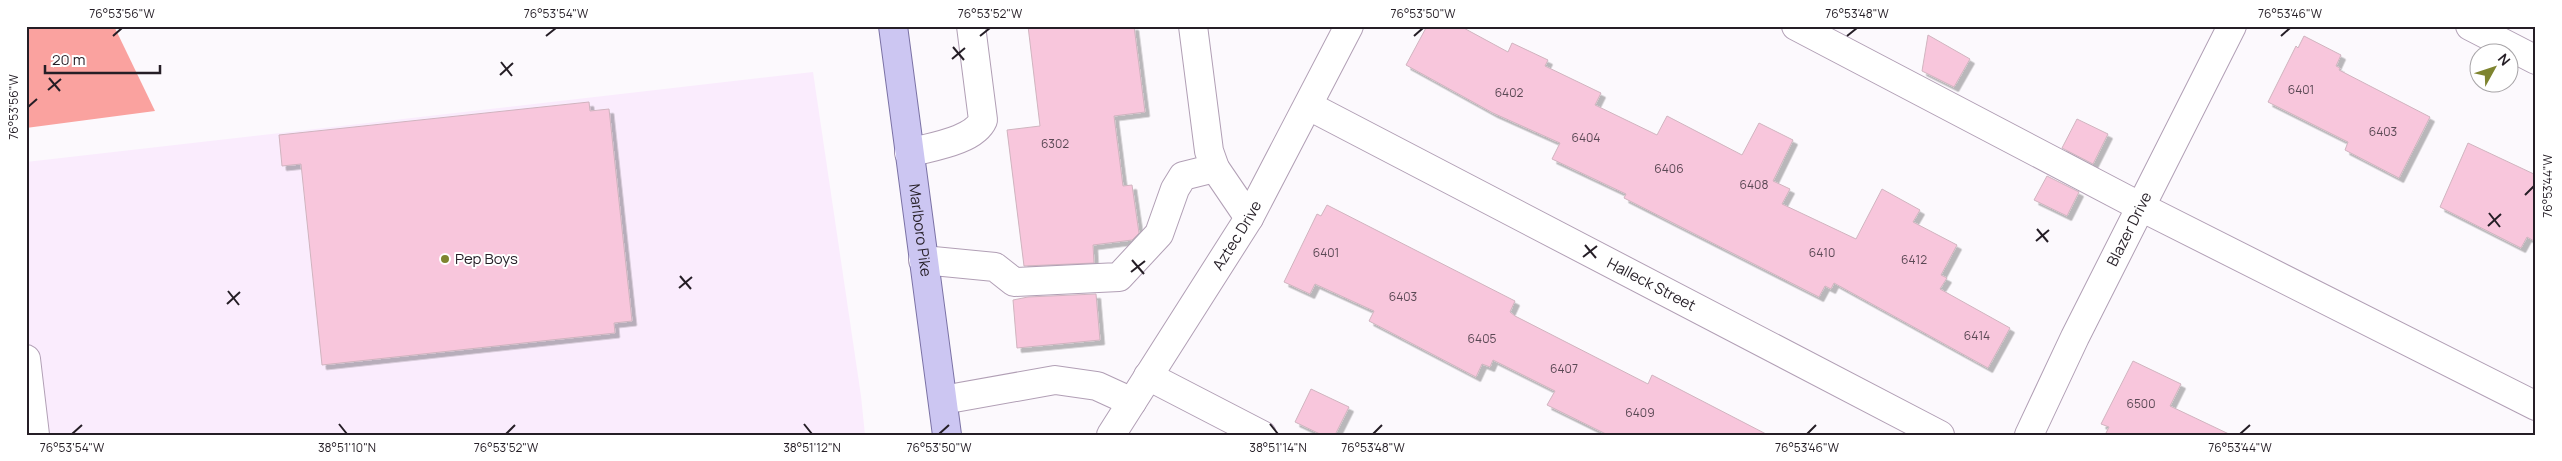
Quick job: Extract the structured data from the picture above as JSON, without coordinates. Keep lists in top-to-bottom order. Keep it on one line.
{"streets":{"main road":["Marlboro Pike"],"street":["Blazer Drive","Aztec Drive","Halleck Street"]},"crossings":[["Aztec Drive","Halleck Street"]],"places":["Pep Boys"],"house_numbers":["6401","6402","6403","6404","6302","6406","6408","6401","6410","6412","6403","6414","6405","6407","6500","6409"],"scale_bar":"20 m","north":"top right","coordinates":["76°53'56\"W","76°53'54\"W","76°53'52\"W","76°53'50\"W","76°53'48\"W","76°53'46\"W","76°53'44\"W","38°51'10\"N","38°51'12\"N","38°51'14\"N"]}
